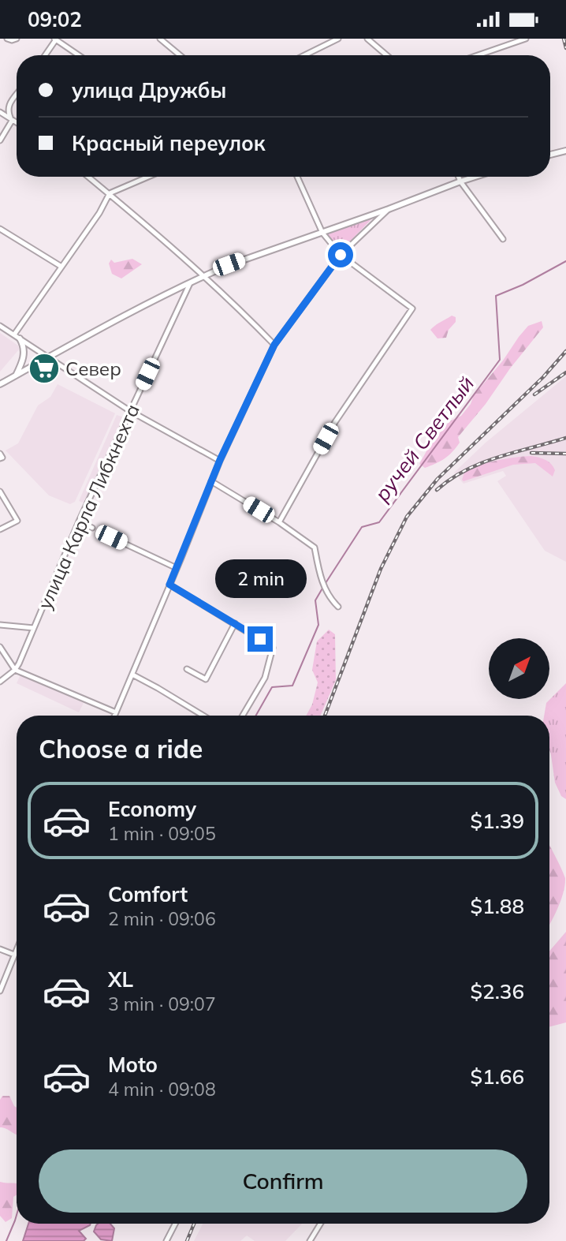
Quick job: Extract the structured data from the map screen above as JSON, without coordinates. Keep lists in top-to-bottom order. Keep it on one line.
{"streets":{"street":["улица Карла Либкнехта"]},"water":["ручей Светлый"],"places":{"supermarket":["Север"]},"north":"top right","page":{"status":"09:02","banner":["улица Дружбы","Красный переулок"],"bubble":"2 min","heading":"Choose a ride","list":[{"name":"Economy","note":"1 min · 09:05","value":"$1.39"},{"name":"Comfort","note":"2 min · 09:06","value":"$1.88"},{"name":"XL","note":"3 min · 09:07","value":"$2.36"},{"name":"Moto","note":"4 min · 09:08","value":"$1.66"}],"buttons":"Confirm"}}
